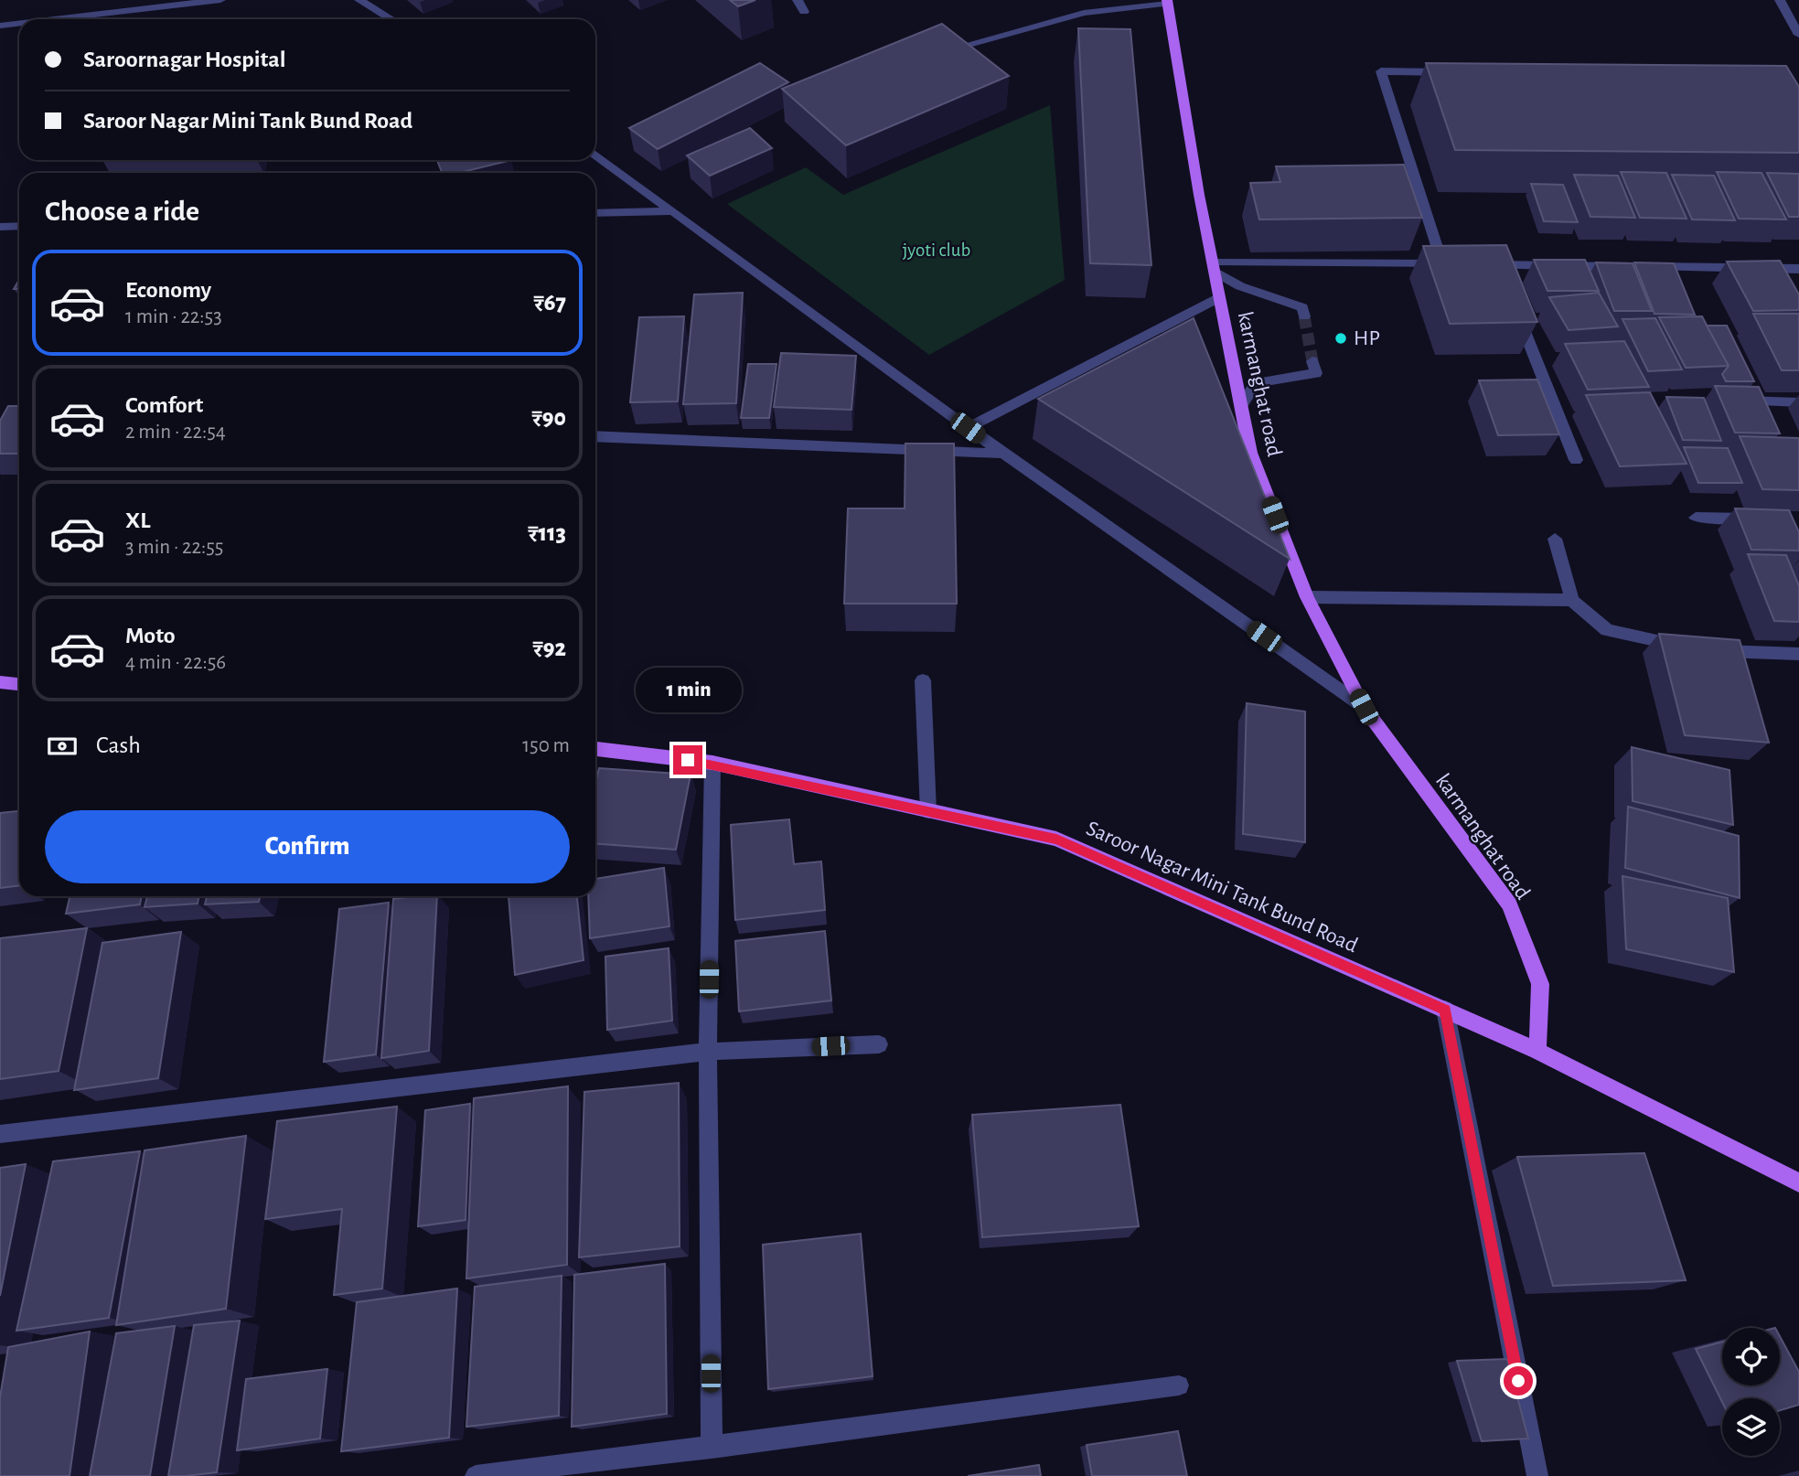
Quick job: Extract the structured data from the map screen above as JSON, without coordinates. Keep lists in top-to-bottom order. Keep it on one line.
{"streets":{"main road":["karmanghat road","Saroor Nagar Mini Tank Bund Road"]},"crossings":[["karmanghat road","Saroor Nagar Mini Tank Bund Road"]],"parks":["jyoti club"],"places":["HP"],"page":{"banner":["Saroornagar Hospital","Saroor Nagar Mini Tank Bund Road"],"heading":"Choose a ride","list":[{"name":"Economy","note":"1 min · 22:53","value":"₹67"},{"name":"Comfort","note":"2 min · 22:54","value":"₹90"},{"name":"XL","note":"3 min · 22:55","value":"₹113"},{"name":"Moto","note":"4 min · 22:56","value":"₹92"}],"bubble":"1 min","pay":["Cash","150 m"],"buttons":"Confirm"}}
